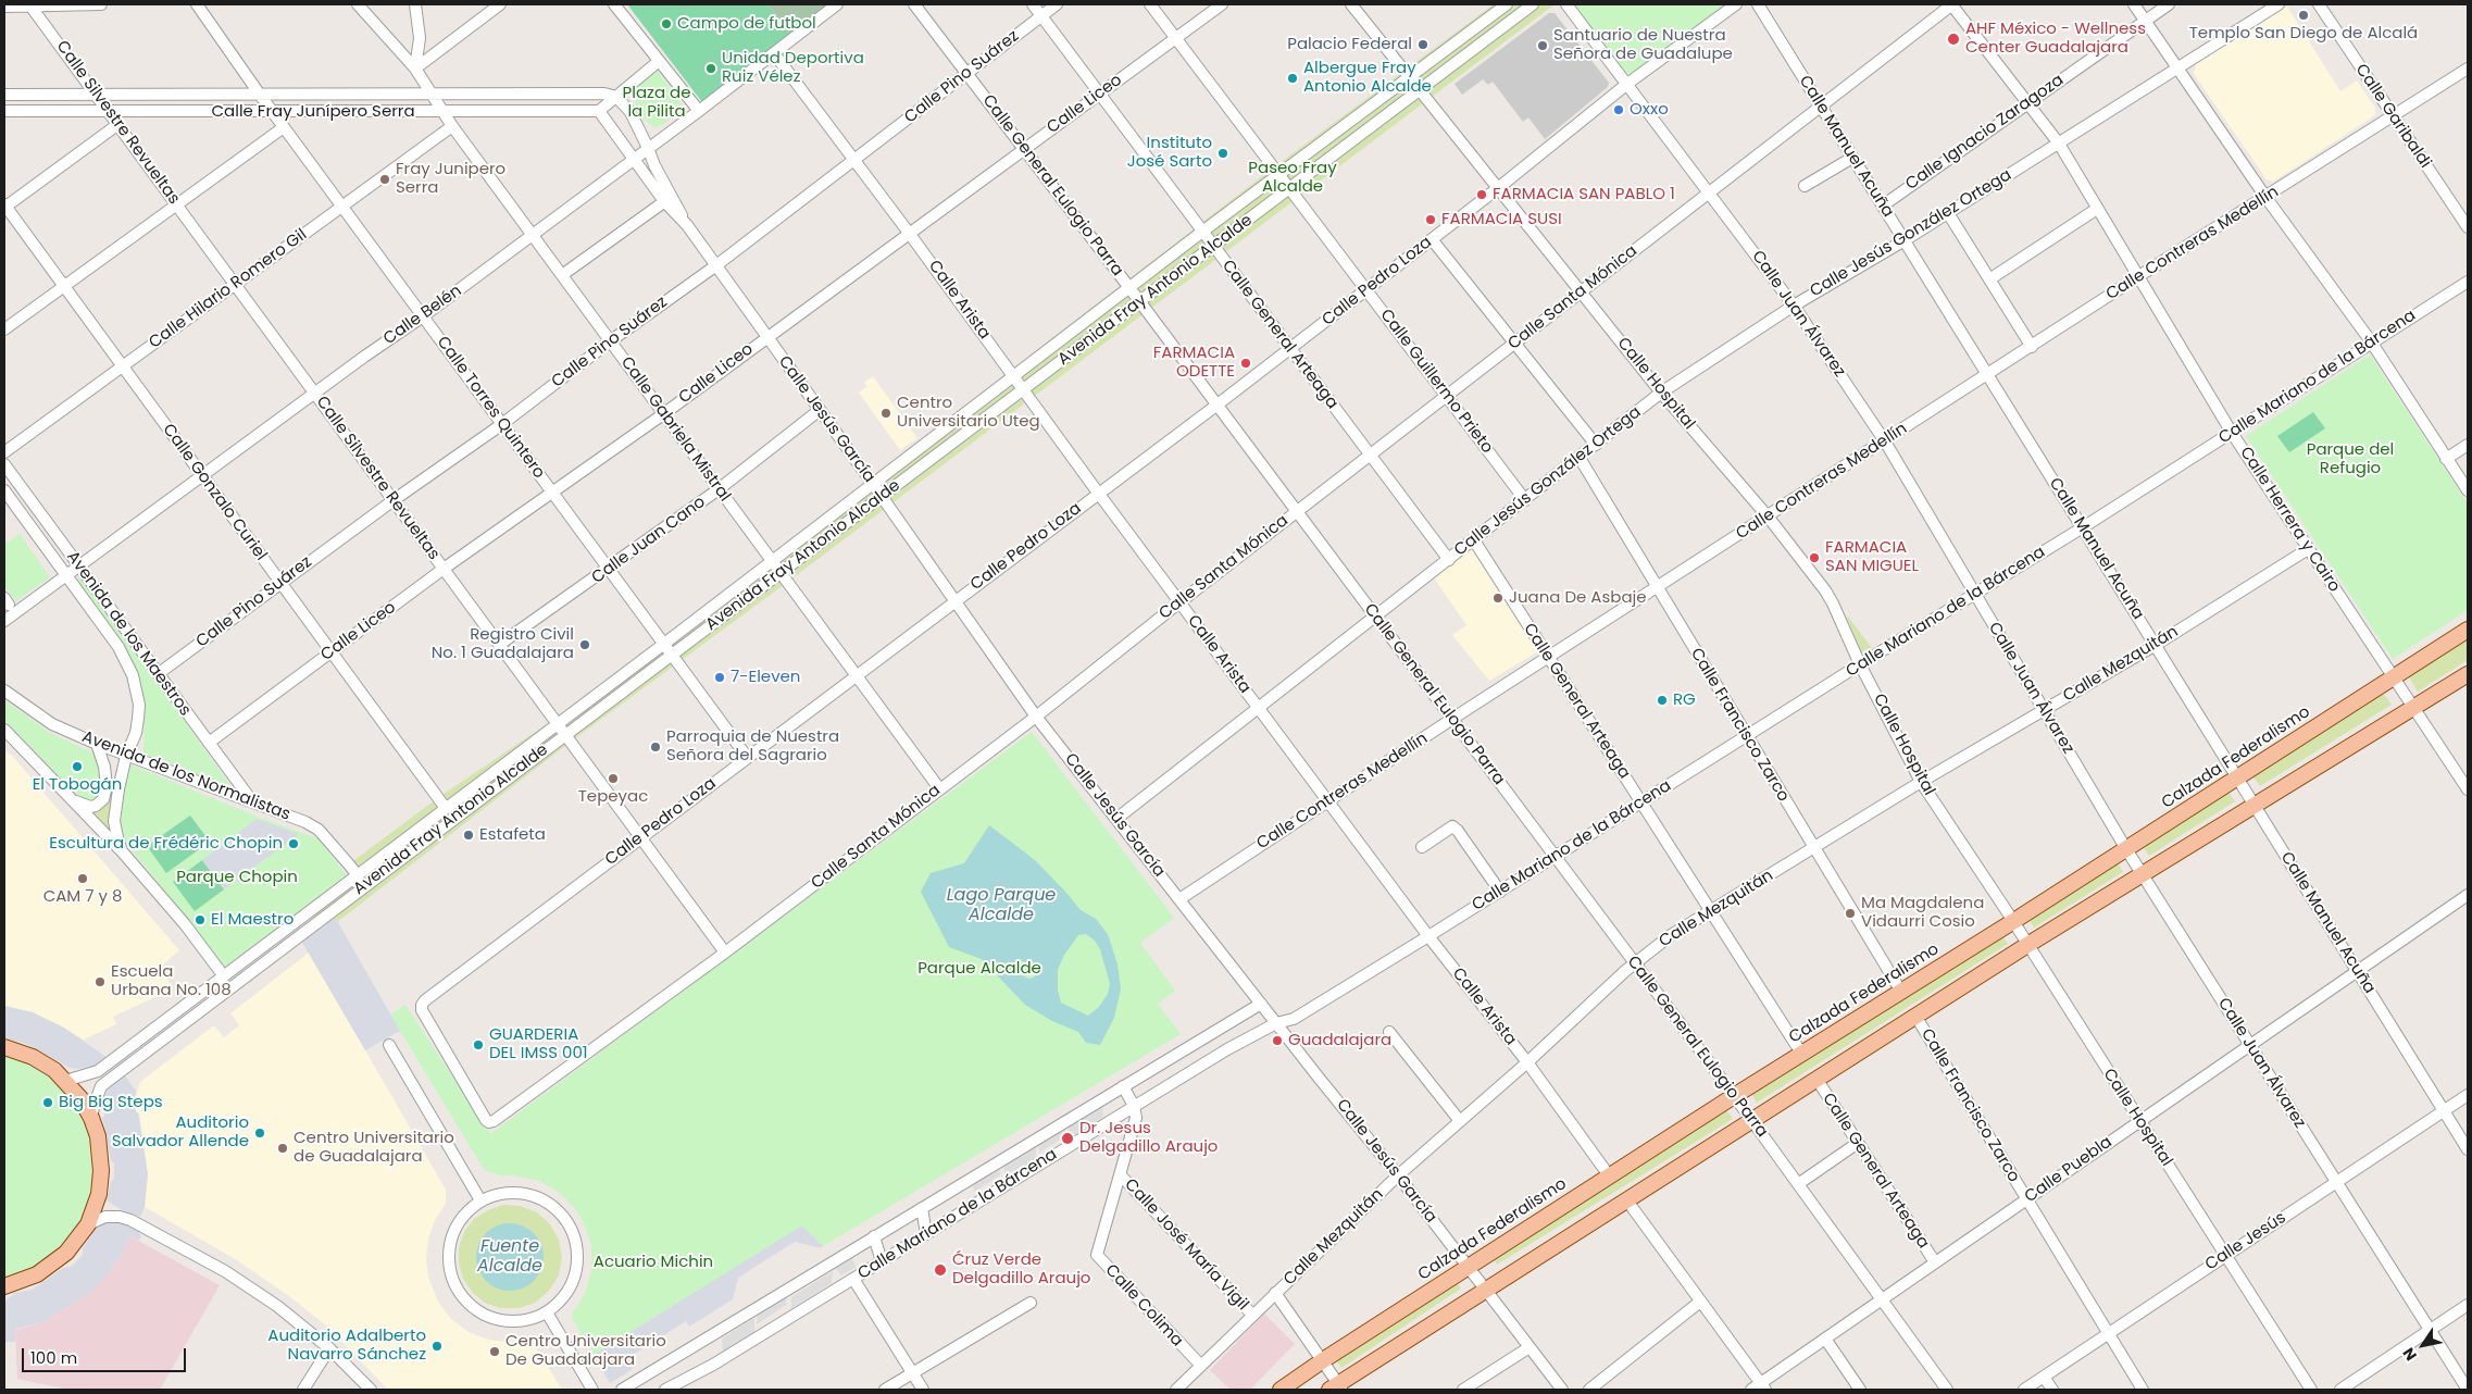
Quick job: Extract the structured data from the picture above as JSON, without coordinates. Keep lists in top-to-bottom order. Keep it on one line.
{"streets":{"main road":["Calzada Federalismo"],"street":["Calle Pino Suárez","Calle Liceo","Calle Fray Junípero Serra","Calle Garibaldi","Calle Silvestre Revueltas","Calle Ignacio Zaragoza","Calle Manuel Acuña","Calle General Eulogio Parra","Calle Jesús González Ortega","Calle Contreras Medellín","Calle Pedro Loza","Calle Hilario Romero Gil","Avenida Fray Antonio Alcalde","Calle Santa Mónica","Calle Arista","Calle Juan Álvarez","Calle Belén","Calle General Arteaga","Calle Mariano de la Bárcena","Calle Guillermo Prieto","Calle Hospital","Calle Torres Quintero","Calle Jesús García","Calle Gabriela Mistral","Calle Gonzalo Curiel","Calle Herrera y Cairo","Calle Juan Cano","Avenida de los Maestros","Calle Mezquitán","Calle Francisco Zarco","Avenida de los Normalistas","Calle Puebla","Calle Jesús","Calle José María Vigil","Calle Colima"]},"crossings":[["Calle Pino Suárez","Calle Silvestre Revueltas"],["Calle Pino Suárez","Calle General Eulogio Parra"],["Calle Pino Suárez","Calle Arista"],["Calle Pino Suárez","Calle General Arteaga"],["Calle Pino Suárez","Calle Torres Quintero"],["Calle Pino Suárez","Calle Jesús García"],["Calle Pino Suárez","Calle Gabriela Mistral"],["Calle Pino Suárez","Calle Gonzalo Curiel"],["Calle Pino Suárez","Avenida de los Maestros"],["Calle Liceo","Calle Silvestre Revueltas"],["Calle Liceo","Calle General Eulogio Parra"],["Calle Liceo","Calle Arista"],["Calle Liceo","Calle General Arteaga"],["Calle Liceo","Calle Guillermo Prieto"],["Calle Liceo","Calle Torres Quintero"],["Calle Liceo","Calle Jesús García"],["Calle Liceo","Calle Gabriela Mistral"],["Calle Liceo","Calle Gonzalo Curiel"],["Calle Liceo","Avenida de los Maestros"],["Calle Fray Junípero Serra","Calle Silvestre Revueltas"],["Calle Fray Junípero Serra","Calle Torres Quintero"],["Calle Fray Junípero Serra","Calle Jesús García"],["Calle Fray Junípero Serra","Calle Gabriela Mistral"],["Calle Garibaldi","Calle Contreras Medellín"],["Calle Silvestre Revueltas","Calle Pedro Loza"],["Calle Silvestre Revueltas","Calle Hilario Romero Gil"],["Calle Silvestre Revueltas","Avenida Fray Antonio Alcalde"],["Calle Silvestre Revueltas","Calle Santa Mónica"],["Calle Silvestre Revueltas","Calle Belén"],["Calle Silvestre Revueltas","Calle Juan Cano"],["Calle Ignacio Zaragoza","Calle Manuel Acuña"],["Calle Ignacio Zaragoza","Calle Herrera y Cairo"],["Calle Manuel Acuña","Calle Jesús González Ortega"],["Calle Manuel Acuña","Calle Contreras Medellín"],["Calle Manuel Acuña","Calle Santa Mónica"],["Calle Manuel Acuña","Calle Mariano de la Bárcena"],["Calle Manuel Acuña","Calle Mezquitán"],["Calle Manuel Acuña","Calzada Federalismo"],["Calle Manuel Acuña","Calle Puebla"],["Calle Manuel Acuña","Calle Jesús"],["Calle General Eulogio Parra","Calle Jesús González Ortega"],["Calle General Eulogio Parra","Calle Contreras Medellín"],["Calle General Eulogio Parra","Calle Pedro Loza"],["Calle General Eulogio Parra","Avenida Fray Antonio Alcalde"],["Calle General Eulogio Parra","Calle Santa Mónica"],["Calle General Eulogio Parra","Calle Mariano de la Bárcena"],["Calle General Eulogio Parra","Calle Mezquitán"],["Calle General Eulogio Parra","Calzada Federalismo"],["Calle General Eulogio Parra","Calle Puebla"],["Calle Jesús González Ortega","Calle Arista"],["Calle Jesús González Ortega","Calle Juan Álvarez"],["Calle Jesús González Ortega","Calle General Arteaga"],["Calle Jesús González Ortega","Calle Guillermo Prieto"],["Calle Jesús González Ortega","Calle Hospital"],["Calle Jesús González Ortega","Calle Jesús García"],["Calle Jesús González Ortega","Calle Herrera y Cairo"],["Calle Jesús González Ortega","Calle Francisco Zarco"],["Calle Contreras Medellín","Calle Arista"],["Calle Contreras Medellín","Calle Juan Álvarez"],["Calle Contreras Medellín","Calle General Arteaga"],["Calle Contreras Medellín","Calle Hospital"],["Calle Contreras Medellín","Calle Jesús García"],["Calle Contreras Medellín","Calle Herrera y Cairo"],["Calle Contreras Medellín","Calle Francisco Zarco"],["Calle Pedro Loza","Calle Santa Mónica"],["Calle Pedro Loza","Calle Arista"],["Calle Pedro Loza","Calle Juan Álvarez"],["Calle Pedro Loza","Calle General Arteaga"],["Calle Pedro Loza","Calle Guillermo Prieto"],["Calle Pedro Loza","Calle Hospital"],["Calle Pedro Loza","Calle Torres Quintero"],["Calle Pedro Loza","Calle Jesús García"],["Calle Pedro Loza","Calle Gabriela Mistral"],["Calle Hilario Romero Gil","Calle Torres Quintero"],["Calle Hilario Romero Gil","Calle Gabriela Mistral"],["Calle Hilario Romero Gil","Calle Gonzalo Curiel"],["Avenida Fray Antonio Alcalde","Calle Arista"],["Avenida Fray Antonio Alcalde","Calle General Arteaga"],["Avenida Fray Antonio Alcalde","Calle Guillermo Prieto"],["Avenida Fray Antonio Alcalde","Calle Hospital"],["Avenida Fray Antonio Alcalde","Calle Torres Quintero"],["Avenida Fray Antonio Alcalde","Calle Jesús García"],["Avenida Fray Antonio Alcalde","Calle Gabriela Mistral"],["Avenida Fray Antonio Alcalde","Calle Gonzalo Curiel"],["Avenida Fray Antonio Alcalde","Avenida de los Normalistas"],["Calle Santa Mónica","Calle Arista"],["Calle Santa Mónica","Calle Juan Álvarez"],["Calle Santa Mónica","Calle General Arteaga"],["Calle Santa Mónica","Calle Guillermo Prieto"],["Calle Santa Mónica","Calle Hospital"],["Calle Santa Mónica","Calle Jesús García"],["Calle Santa Mónica","Calle Gabriela Mistral"],["Calle Santa Mónica","Calle Herrera y Cairo"],["Calle Arista","Calle Belén"],["Calle Arista","Calle Mariano de la Bárcena"],["Calle Arista","Calle Mezquitán"],["Calle Arista","Calzada Federalismo"],["Calle Juan Álvarez","Calle Mariano de la Bárcena"],["Calle Juan Álvarez","Calle Mezquitán"],["Calle Juan Álvarez","Calzada Federalismo"],["Calle Juan Álvarez","Calle Puebla"],["Calle Juan Álvarez","Calle Jesús"],["Calle Belén","Calle Torres Quintero"],["Calle Belén","Calle Jesús García"],["Calle Belén","Calle Gabriela Mistral"],["Calle Belén","Calle Gonzalo Curiel"],["Calle Belén","Avenida de los Maestros"],["Calle General Arteaga","Calle Mariano de la Bárcena"],["Calle General Arteaga","Calle Mezquitán"],["Calle General Arteaga","Calzada Federalismo"],["Calle General Arteaga","Calle Puebla"],["Calle Mariano de la Bárcena","Calle Hospital"],["Calle Mariano de la Bárcena","Calle Jesús García"],["Calle Mariano de la Bárcena","Calle Herrera y Cairo"],["Calle Mariano de la Bárcena","Calle Francisco Zarco"],["Calle Mariano de la Bárcena","Calle Colima"],["Calle Hospital","Calle Mezquitán"],["Calle Hospital","Calzada Federalismo"],["Calle Hospital","Calle Puebla"],["Calle Hospital","Calle Jesús"],["Calle Torres Quintero","Calle Juan Cano"],["Calle Jesús García","Calle Juan Cano"],["Calle Jesús García","Calle Mezquitán"],["Calle Jesús García","Calzada Federalismo"],["Calle Gabriela Mistral","Calle Juan Cano"],["Calle Herrera y Cairo","Calle Mezquitán"],["Calle Herrera y Cairo","Calzada Federalismo"],["Avenida de los Maestros","Avenida de los Normalistas"],["Calle Mezquitán","Calle Francisco Zarco"],["Calle Mezquitán","Calle José María Vigil"],["Calle Mezquitán","Calle Colima"],["Calle Francisco Zarco","Calzada Federalismo"],["Calle Francisco Zarco","Calle Puebla"],["Calle Francisco Zarco","Calle Jesús"],["Calle José María Vigil","Calle Colima"]],"water":["Lago Parque Alcalde","Fuente Alcalde"],"parks":["Plaza de la Pilita","Paseo Fray Alcalde","Parque del Refugio","Parque Chopin","Parque Alcalde","Acuario Michin"],"places":["Templo San Diego de Alcalá","Campo de futbol","AHF México - Wellness Center Guadalajara","Palacio Federal","Santuario de Nuestra Señora de Guadalupe","Unidad Deportiva Ruiz Vélez","Albergue Fray Antonio Alcalde","Oxxo","Instituto José Sarto","Fray Junipero Serra","FARMACIA SAN PABLO 1","FARMACIA SUSI","FARMACIA ODETTE","Centro Universitario Uteg","FARMACIA SAN MIGUEL","Juana De Asbaje","Registro Civil No. 1 Guadalajara","7-Eleven","RG","Parroquia de Nuestra Señora del Sagrario","El Tobogán","Tepeyac","Estafeta","Escultura de Frédéric Chopin","CAM 7 y 8","Ma Magdalena Vidaurri Cosio","El Maestro","Escuela Urbana No. 108","Guadalajara","GUARDERIA DEL IMSS 001","Big Big Steps","Auditorio Salvador Allende","Dr. Jesus Delgadillo Araujo","Centro Universitario de Guadalajara","Ćruz Verde Delgadillo Araujo","Auditorio Adalberto Navarro Sánchez","Centro Universitario De Guadalajara"],"scale_bar":"100 m","north":"bottom left"}
